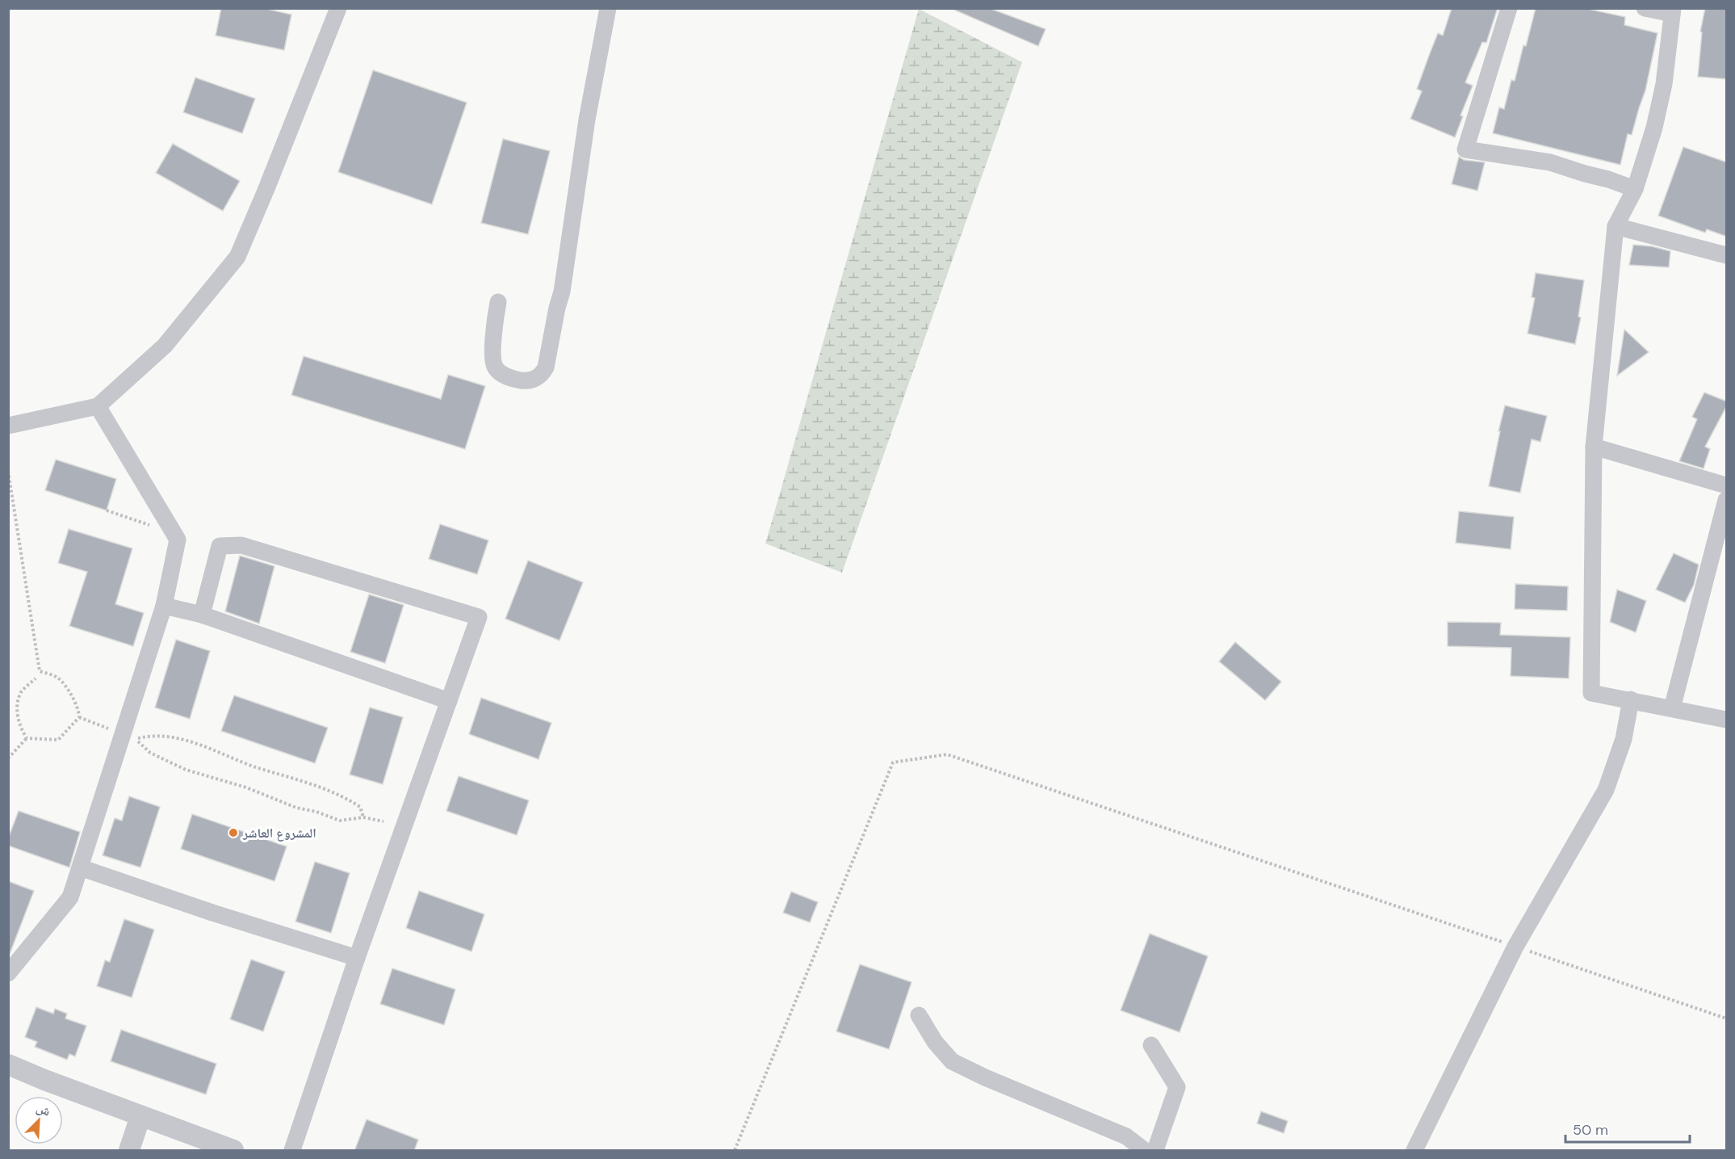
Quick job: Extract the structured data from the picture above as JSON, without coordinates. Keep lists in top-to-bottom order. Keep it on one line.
{"places":["المشروع العاشر"],"scale_bar":"50 m","north":"top right"}
